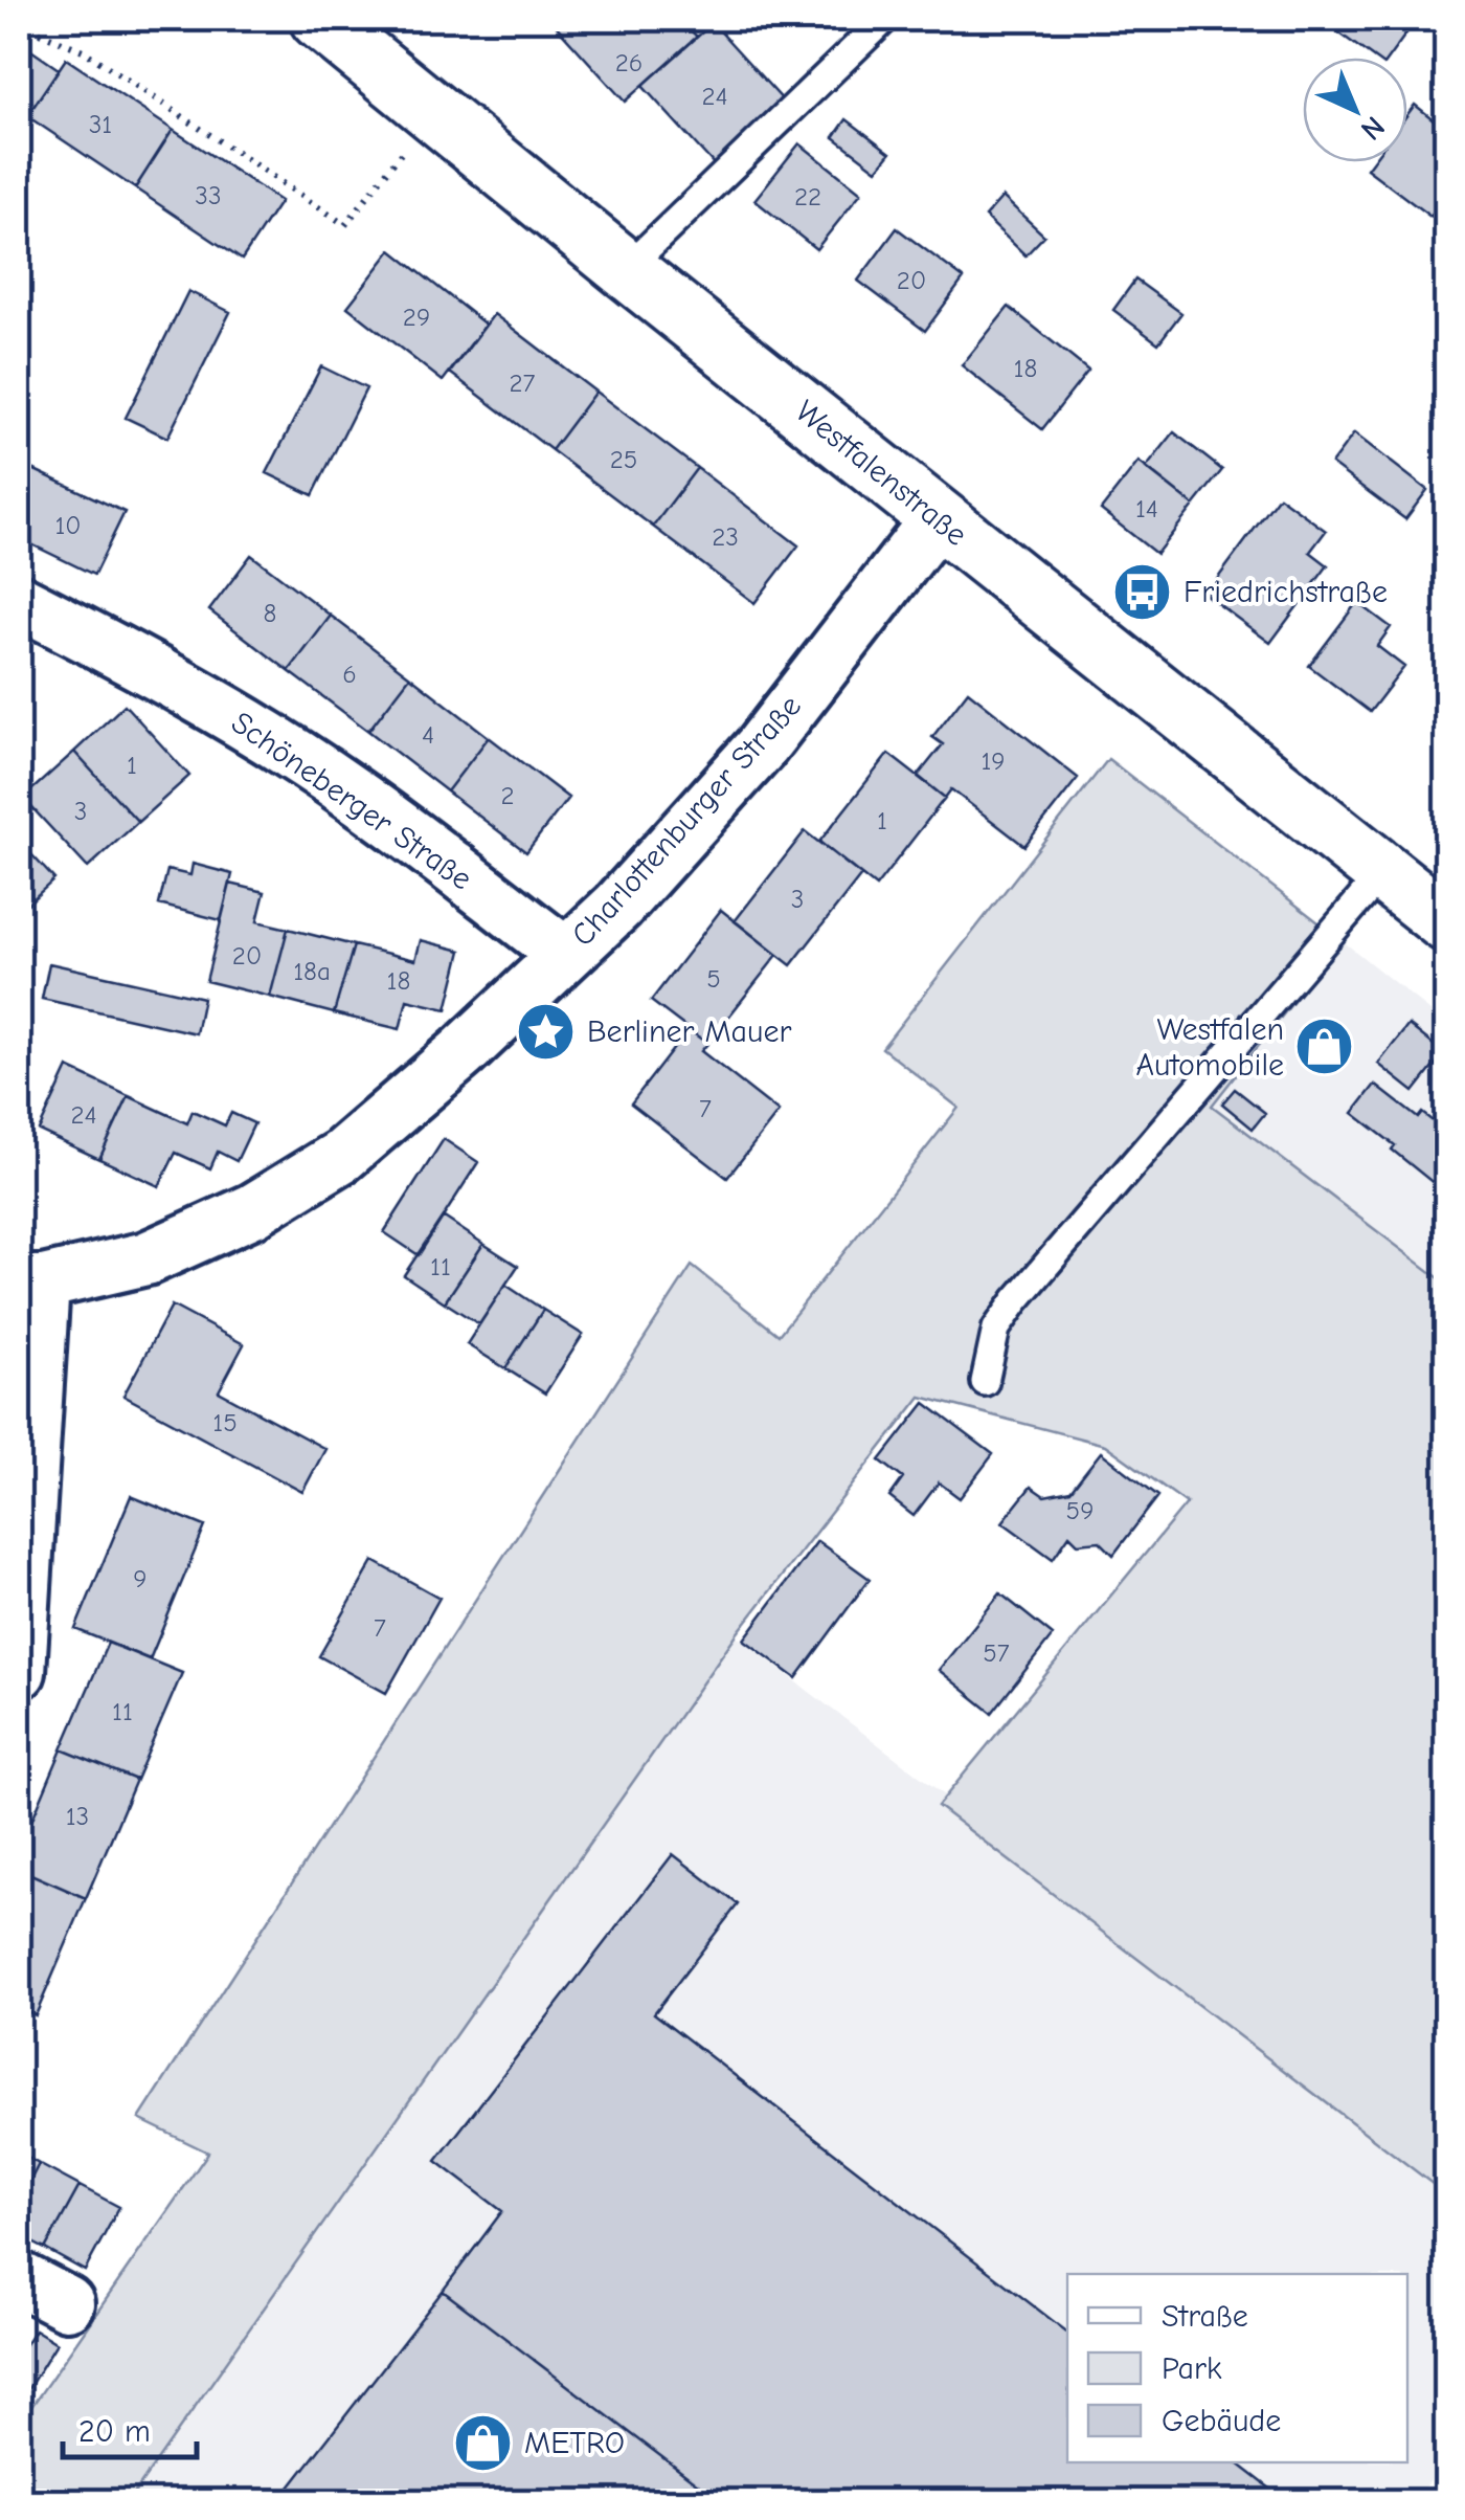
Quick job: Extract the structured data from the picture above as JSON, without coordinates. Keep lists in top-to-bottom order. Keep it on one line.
{"streets":{"main road":["Westfalenstraße"],"street":["Schöneberger Straße","Charlottenburger Straße"]},"crossings":[["Westfalenstraße","Charlottenburger Straße"],["Schöneberger Straße","Charlottenburger Straße"]],"places":{"bus stop":["Friedrichstraße"],"place":["Berliner Mauer"],"shop":["Westfalen Automobile","METRO"]},"house_numbers":["26","24","31","33","22","20","29","18","27","25","14","10","23","8","6","4","19","1","2","3","1","3","20","18a","5","18","7","24","11","15","59","9","7","57","11","13"],"legend":["Straße","Park","Gebäude"],"scale_bar":"20 m","north":"bottom right"}
